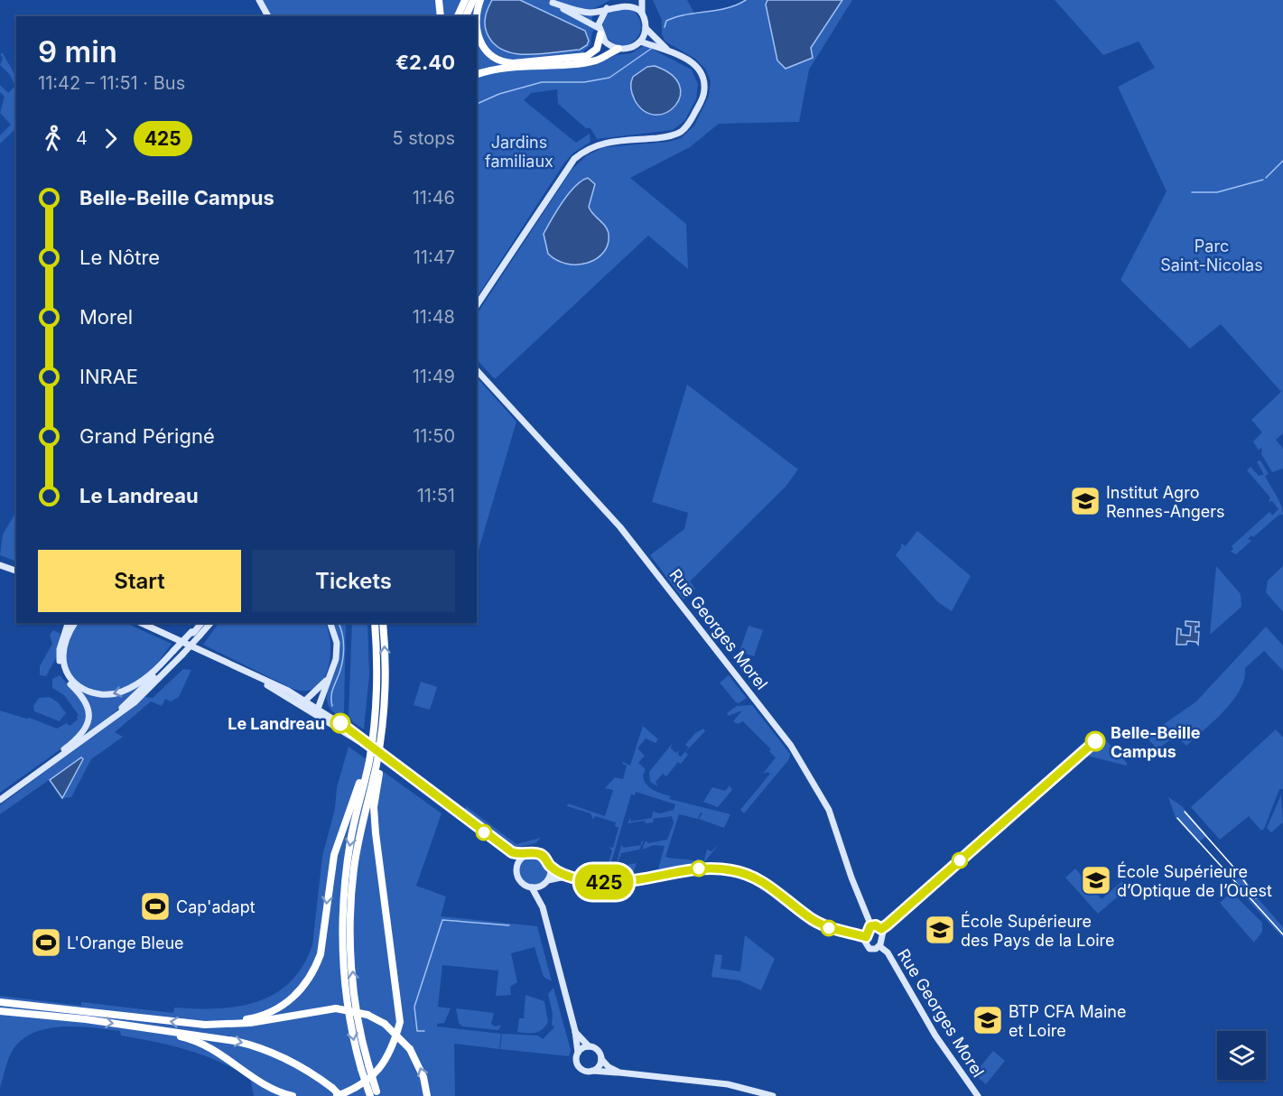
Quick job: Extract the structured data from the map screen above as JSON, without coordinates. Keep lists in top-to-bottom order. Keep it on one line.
{"streets":{"street":["Rue Georges Morel"]},"parks":["Jardins familiaux","Parc Saint-Nicolas"],"places":{"school or university":["Institut Agro Rennes-Angers","École Supérieure d’Optique de l’Ouest","École Supérieure des Pays de la Loire","BTP CFA Maine et Loire"],"other":["Le Landreau","Belle-Beille Campus"],"sports":["Cap'adapt","L'Orange Bleue"]},"lines":["bus line 425"],"page":{"on_map":"425","heading":["9 min","11:42 – 11:51 · Bus","€2.40"],"legs":["4","425","5 stops"],"list":[{"name":"Belle-Beille Campus","value":"11:46"},{"name":"Le Nôtre","value":"11:47"},{"name":"Morel","value":"11:48"},{"name":"INRAE","value":"11:49"},{"name":"Grand Périgné","value":"11:50"},{"name":"Le Landreau","value":"11:51"}],"buttons":["Start","Tickets"]}}
